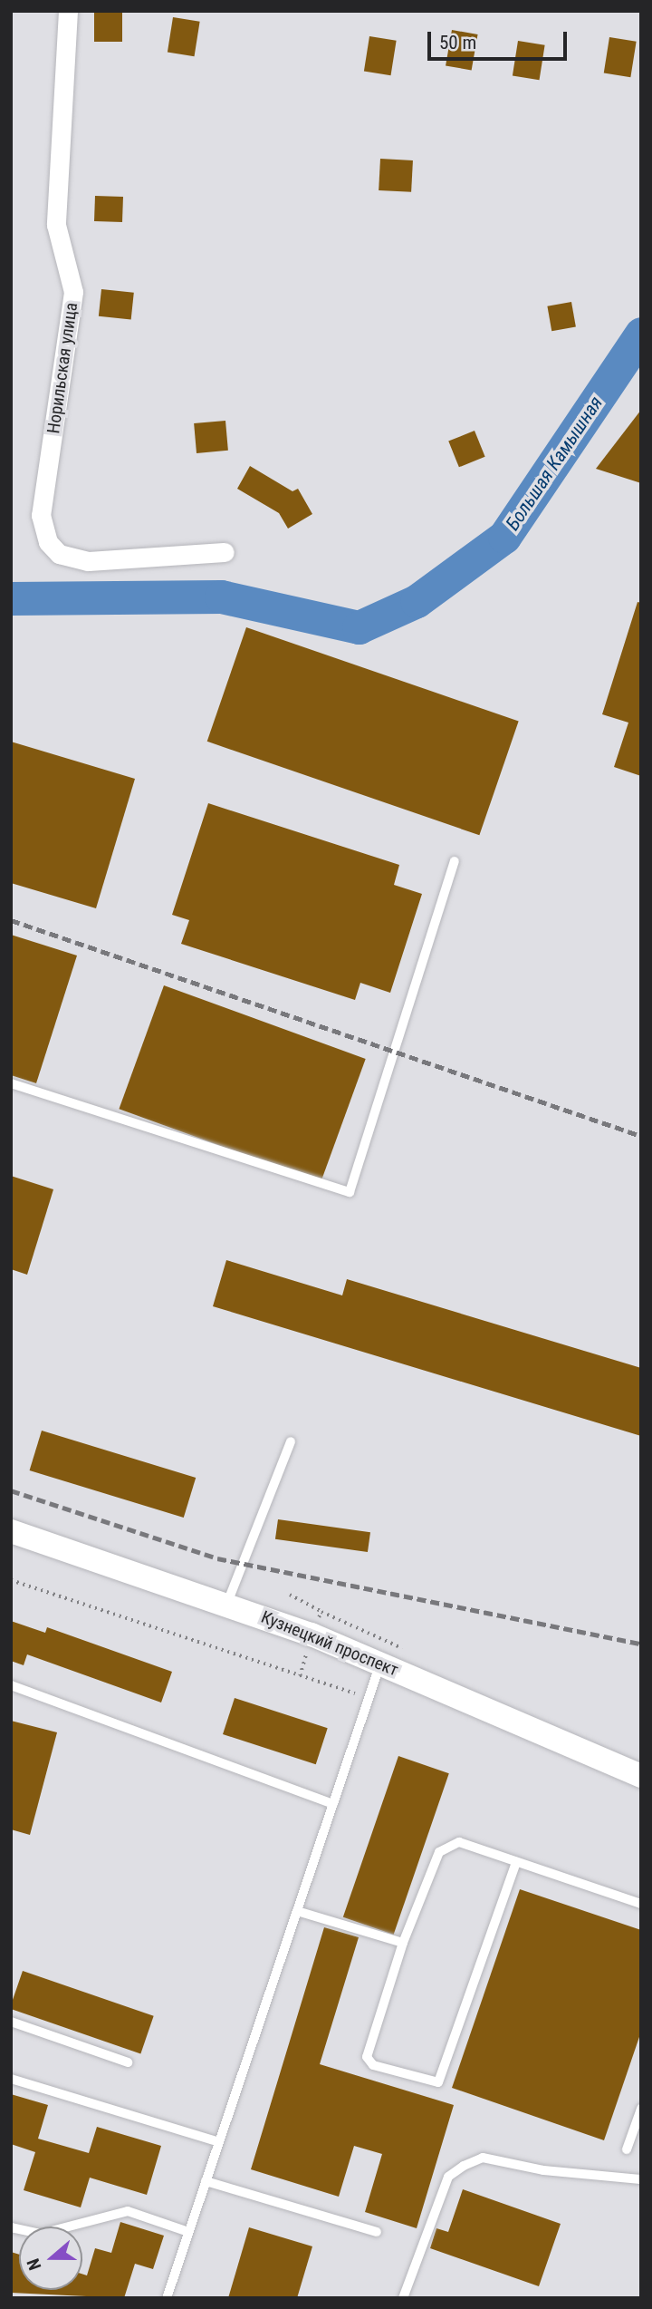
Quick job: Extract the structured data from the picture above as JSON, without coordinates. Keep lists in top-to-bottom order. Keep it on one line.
{"streets":{"street":["Норильская улица","Кузнецкий проспект"]},"water":["Большая Камышная"],"scale_bar":"50 m","north":"left"}
